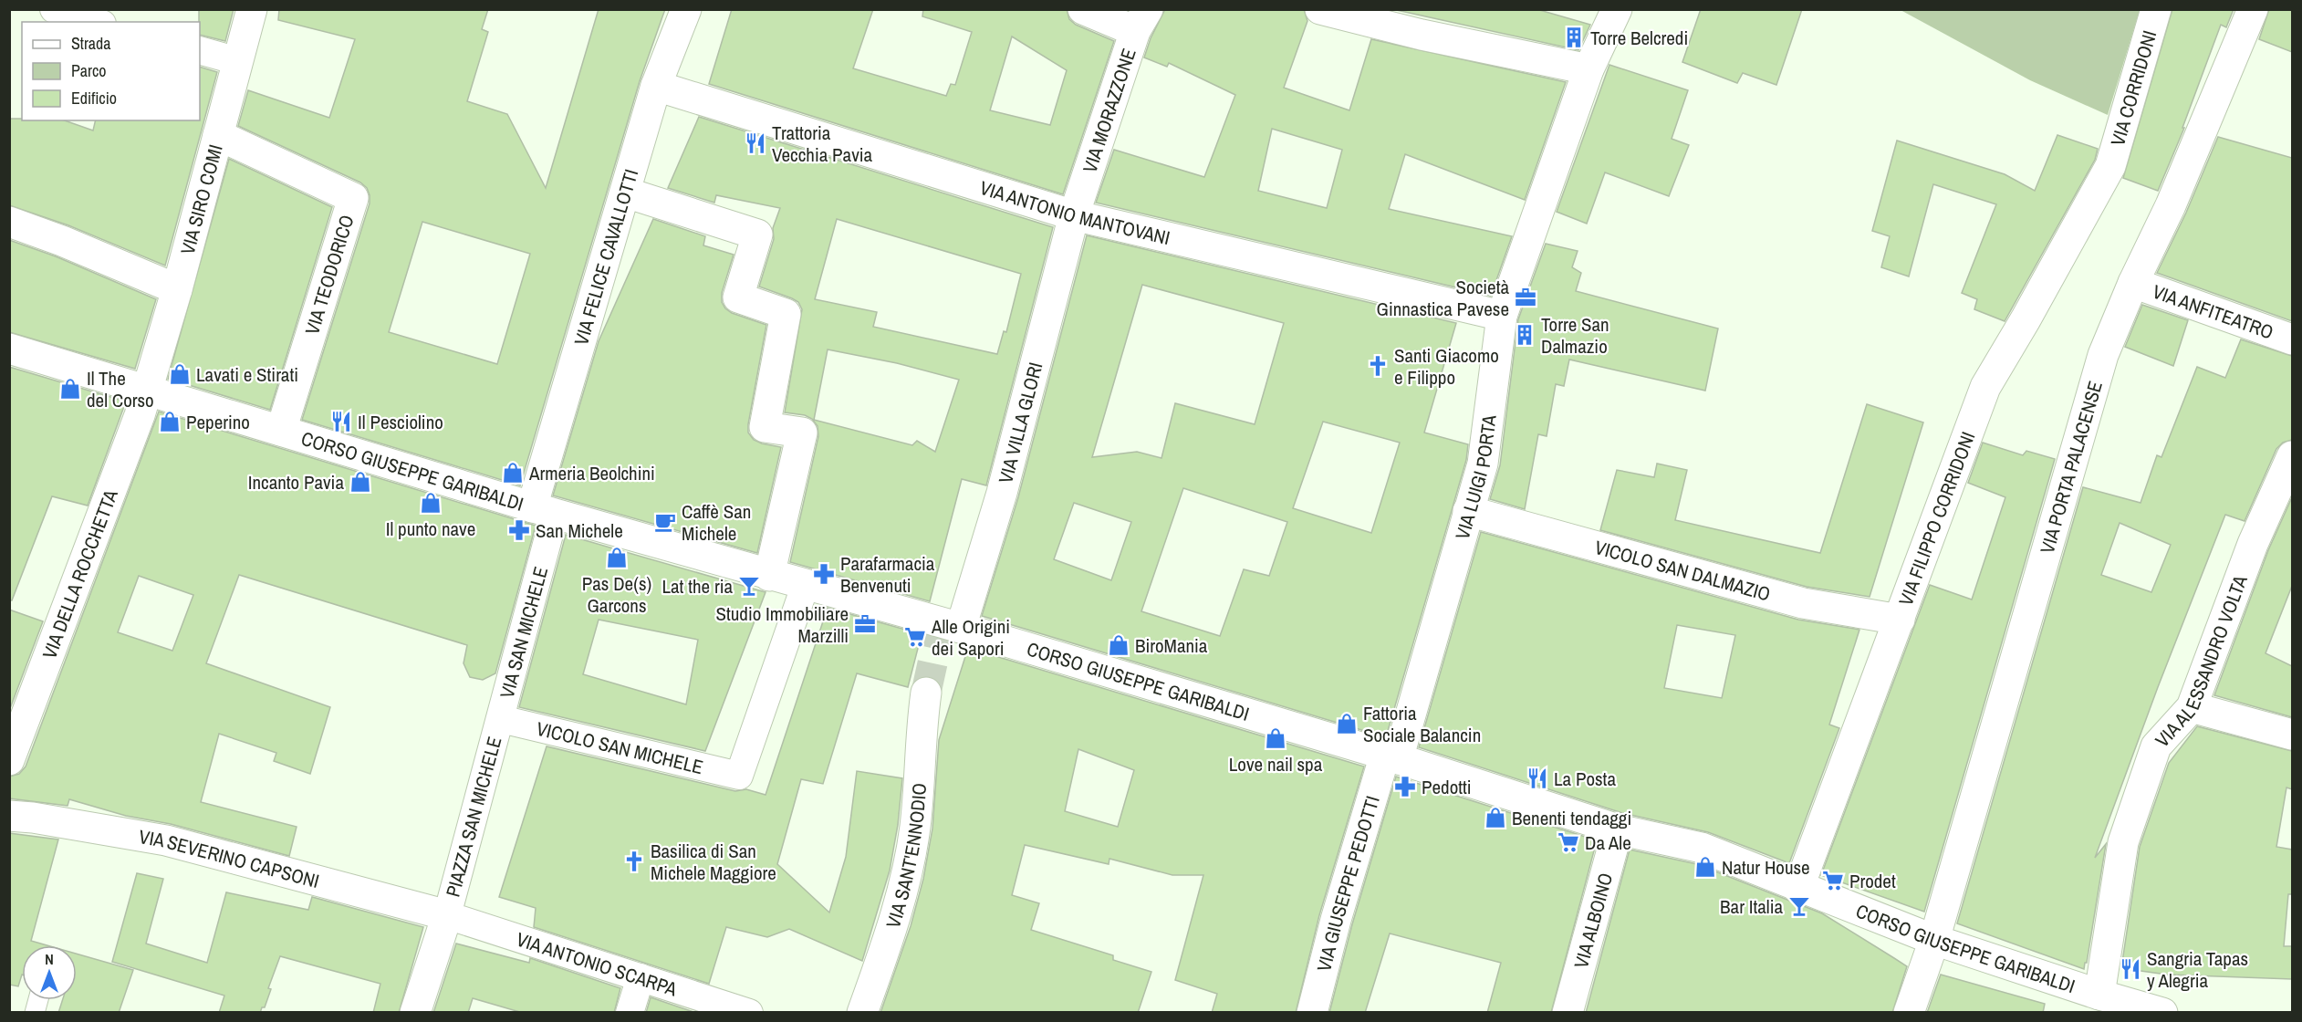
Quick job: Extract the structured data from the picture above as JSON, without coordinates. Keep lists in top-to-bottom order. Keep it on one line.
{"streets":{"street":["VIA CORRIDONI","VIA MORAZZONE","VIA SIRO COMI","VIA ANTONIO MANTOVANI","VIA FELICE CAVALLOTTI","VIA TEODORICO","VIA ANFITEATRO","VIA VILLA GLORI","VIA PORTA PALACENSE","CORSO GIUSEPPE GARIBALDI","VIA LUIGI PORTA","VIA FILIPPO CORRIDONI","VICOLO SAN DALMAZIO","VIA DELLA ROCCHETTA","VIA SAN MICHELE","VIA ALESSANDRO VOLTA","VICOLO SAN MICHELE","PIAZZA SAN MICHELE","VIA SANT'ENNODIO","VIA SEVERINO CAPSONI","VIA GIUSEPPE PEDOTTI","VIA ALBOINO","VIA ANTONIO SCARPA"]},"crossings":[["VIA CORRIDONI","VIA FILIPPO CORRIDONI"],["VIA MORAZZONE","VIA ANTONIO MANTOVANI"],["VIA MORAZZONE","VIA VILLA GLORI"],["VIA SIRO COMI","VIA TEODORICO"],["VIA SIRO COMI","CORSO GIUSEPPE GARIBALDI"],["VIA SIRO COMI","VIA DELLA ROCCHETTA"],["VIA ANTONIO MANTOVANI","VIA FELICE CAVALLOTTI"],["VIA ANTONIO MANTOVANI","VIA VILLA GLORI"],["VIA ANTONIO MANTOVANI","VIA LUIGI PORTA"],["VIA FELICE CAVALLOTTI","CORSO GIUSEPPE GARIBALDI"],["VIA FELICE CAVALLOTTI","VIA SAN MICHELE"],["VIA TEODORICO","CORSO GIUSEPPE GARIBALDI"],["VIA ANFITEATRO","VIA PORTA PALACENSE"],["VIA VILLA GLORI","CORSO GIUSEPPE GARIBALDI"],["VIA PORTA PALACENSE","CORSO GIUSEPPE GARIBALDI"],["CORSO GIUSEPPE GARIBALDI","VIA LUIGI PORTA"],["CORSO GIUSEPPE GARIBALDI","VIA FILIPPO CORRIDONI"],["CORSO GIUSEPPE GARIBALDI","VIA DELLA ROCCHETTA"],["CORSO GIUSEPPE GARIBALDI","VIA SAN MICHELE"],["CORSO GIUSEPPE GARIBALDI","VIA ALESSANDRO VOLTA"],["CORSO GIUSEPPE GARIBALDI","VICOLO SAN MICHELE"],["CORSO GIUSEPPE GARIBALDI","VIA GIUSEPPE PEDOTTI"],["CORSO GIUSEPPE GARIBALDI","VIA ALBOINO"],["VIA LUIGI PORTA","VICOLO SAN DALMAZIO"],["VIA LUIGI PORTA","VIA GIUSEPPE PEDOTTI"],["VIA FILIPPO CORRIDONI","VICOLO SAN DALMAZIO"],["VIA SAN MICHELE","VICOLO SAN MICHELE"],["VIA SAN MICHELE","PIAZZA SAN MICHELE"],["VICOLO SAN MICHELE","PIAZZA SAN MICHELE"],["PIAZZA SAN MICHELE","VIA SEVERINO CAPSONI"],["PIAZZA SAN MICHELE","VIA ANTONIO SCARPA"],["VIA SEVERINO CAPSONI","VIA ANTONIO SCARPA"]],"places":{"building":["Torre Belcredi","Torre San Dalmazio"],"restaurant":["Trattoria Vecchia Pavia","Il Pesciolino","La Posta","Sangria Tapas y Alegria"],"office":["Società Ginnastica Pavese","Studio Immobiliare Marzilli"],"church":["Santi Giacomo e Filippo","Basilica di San Michele Maggiore"],"shop":["Lavati e Stirati","Il The del Corso","Peperino","Armeria Beolchini","Incanto Pavia","Il punto nave","Pas De(s) Garcons","BiroMania","Fattoria Sociale Balancin","Love nail spa","Benenti tendaggi","Natur House"],"cafe":["Caffè San Michele"],"pharmacy":["San Michele","Parafarmacia Benvenuti","Pedotti"],"bar":["Lat the ria","Bar Italia"],"supermarket":["Alle Origini dei Sapori","Da Ale","Prodet"]},"legend":["Strada","Parco","Edificio"],"north":"top"}
